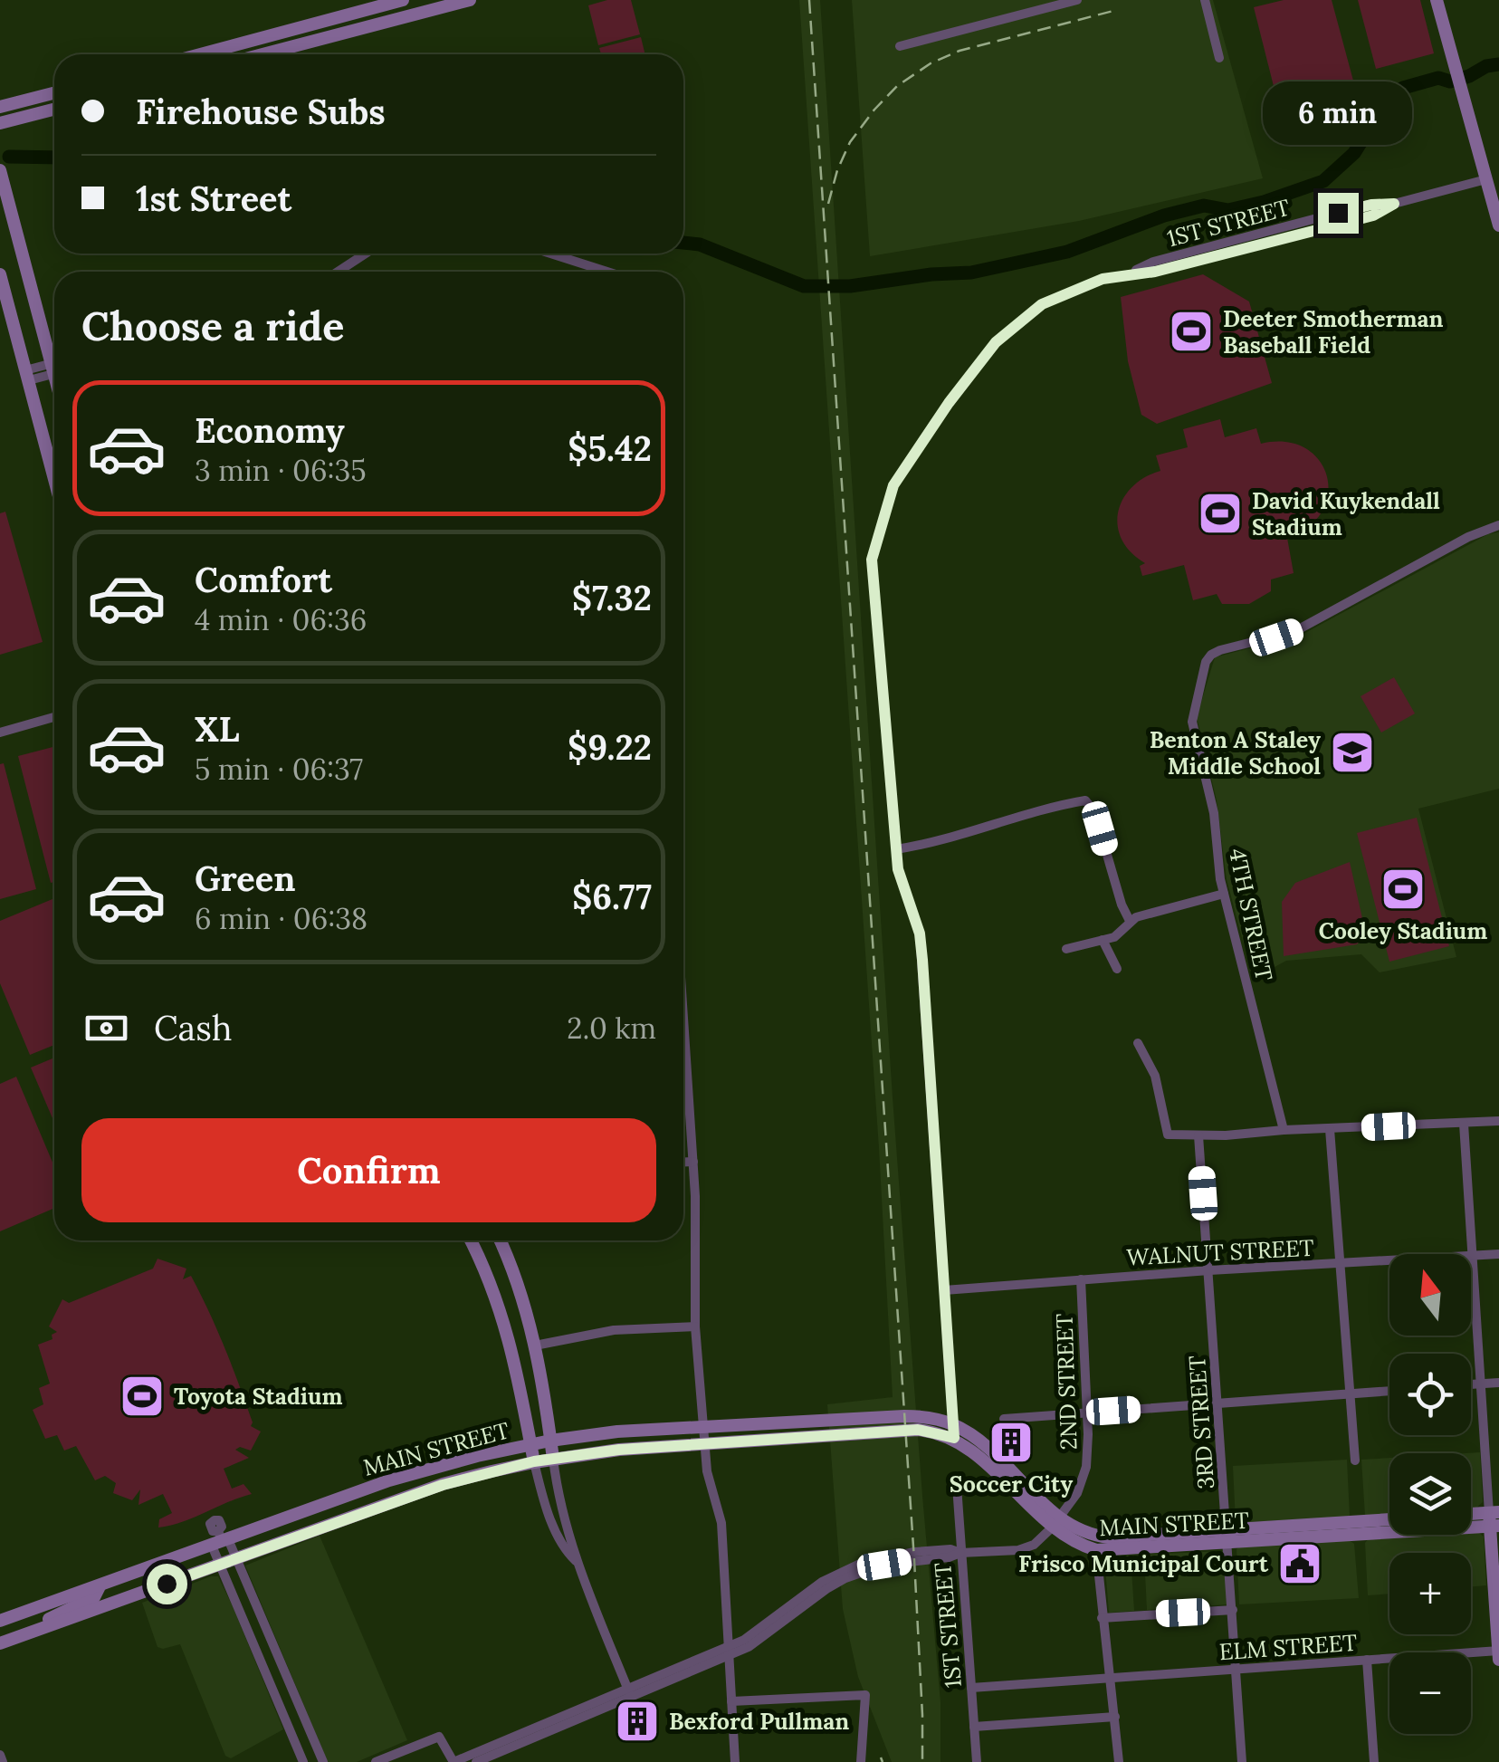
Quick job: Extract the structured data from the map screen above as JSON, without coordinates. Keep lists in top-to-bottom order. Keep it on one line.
{"streets":{"main road":["MAIN STREET"],"street":["1ST STREET","4TH STREET","WALNUT STREET","2ND STREET","3RD STREET","ELM STREET"]},"crossings":[["1ST STREET","WALNUT STREET"],["1ST STREET","MAIN STREET"],["1ST STREET","ELM STREET"],["WALNUT STREET","2ND STREET"],["WALNUT STREET","3RD STREET"],["2ND STREET","MAIN STREET"],["3RD STREET","MAIN STREET"],["3RD STREET","ELM STREET"]],"places":{"sports":["Deeter Smotherman Baseball Field","David Kuykendall Stadium","Cooley Stadium","Toyota Stadium"],"school or university":["Benton A Staley Middle School"],"building":["Soccer City","Bexford Pullman"],"public building":["Frisco Municipal Court"]},"north":"top","page":{"banner":["Firehouse Subs","1st Street"],"bubble":"6 min","heading":"Choose a ride","list":[{"name":"Economy","note":"3 min · 06:35","value":"$5.42"},{"name":"Comfort","note":"4 min · 06:36","value":"$7.32"},{"name":"XL","note":"5 min · 06:37","value":"$9.22"},{"name":"Green","note":"6 min · 06:38","value":"$6.77"}],"pay":["Cash","2.0 km"],"buttons":"Confirm","map_buttons":["+","−"]}}
